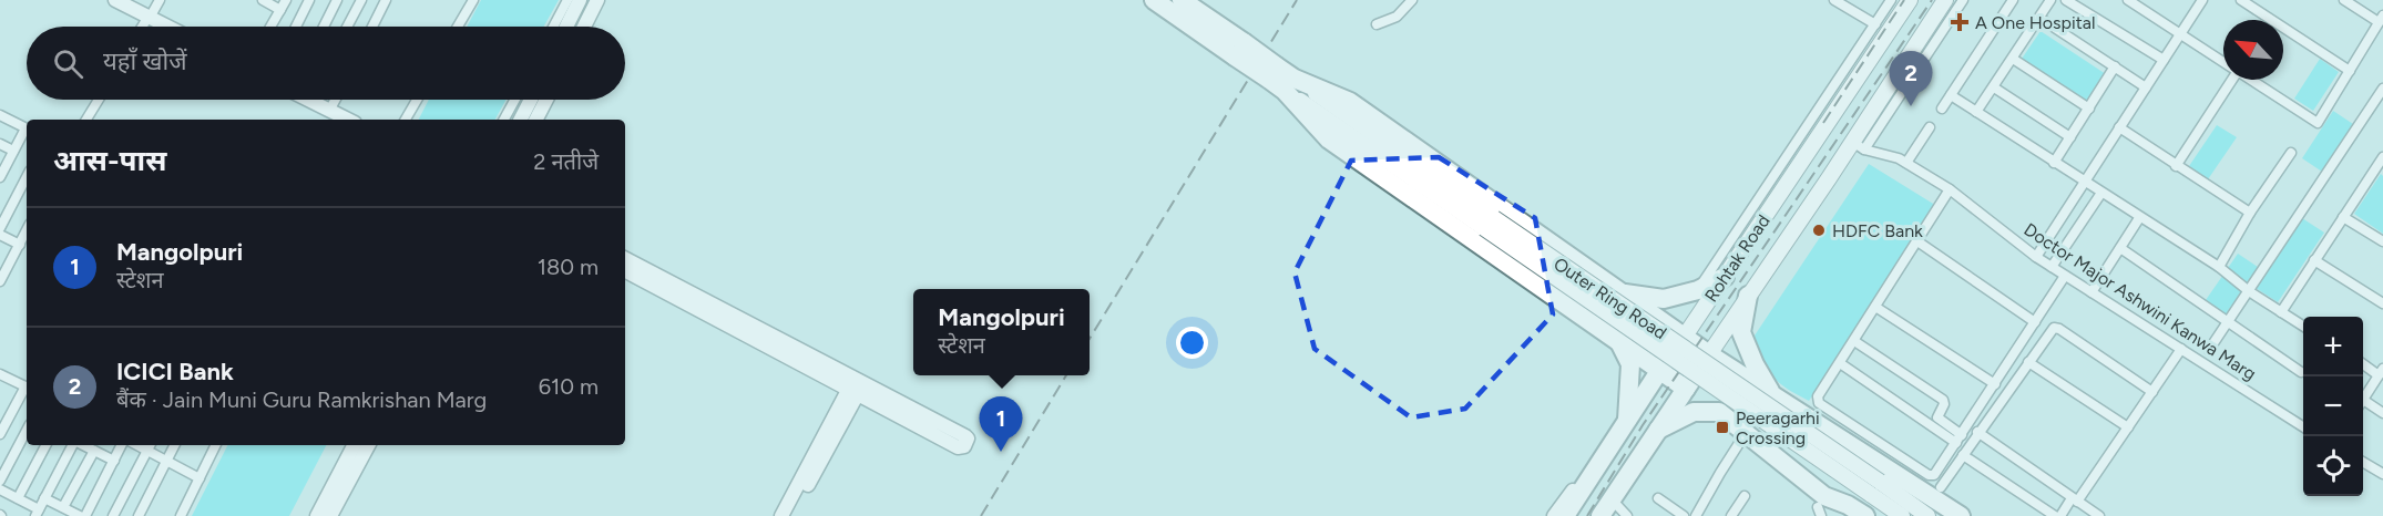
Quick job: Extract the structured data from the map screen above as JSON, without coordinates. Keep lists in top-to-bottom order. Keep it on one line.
{"streets":{"highway":["Rohtak Road","Outer Ring Road"],"street":["Doctor Major Ashwini Kanwa Marg"]},"crossings":[["Rohtak Road","Outer Ring Road"],["Rohtak Road","Doctor Major Ashwini Kanwa Marg"]],"places":{"health":["A One Hospital"],"other":["HDFC Bank"],"transit":["Peeragarhi Crossing"]},"north":"top left","page":{"search":"यहाँ खोजें","pins":["2","1"],"heading":["आस-पास","2 नतीजे"],"list":[{"mark":"1","name":"Mangolpuri","note":"स्टेशन","value":"180 m"},{"mark":"2","name":"ICICI Bank","note":"बैंक · Jain Muni Guru Ramkrishan Marg","value":"610 m"}],"popup":["Mangolpuri","स्टेशन"],"map_buttons":["+","−"]}}
